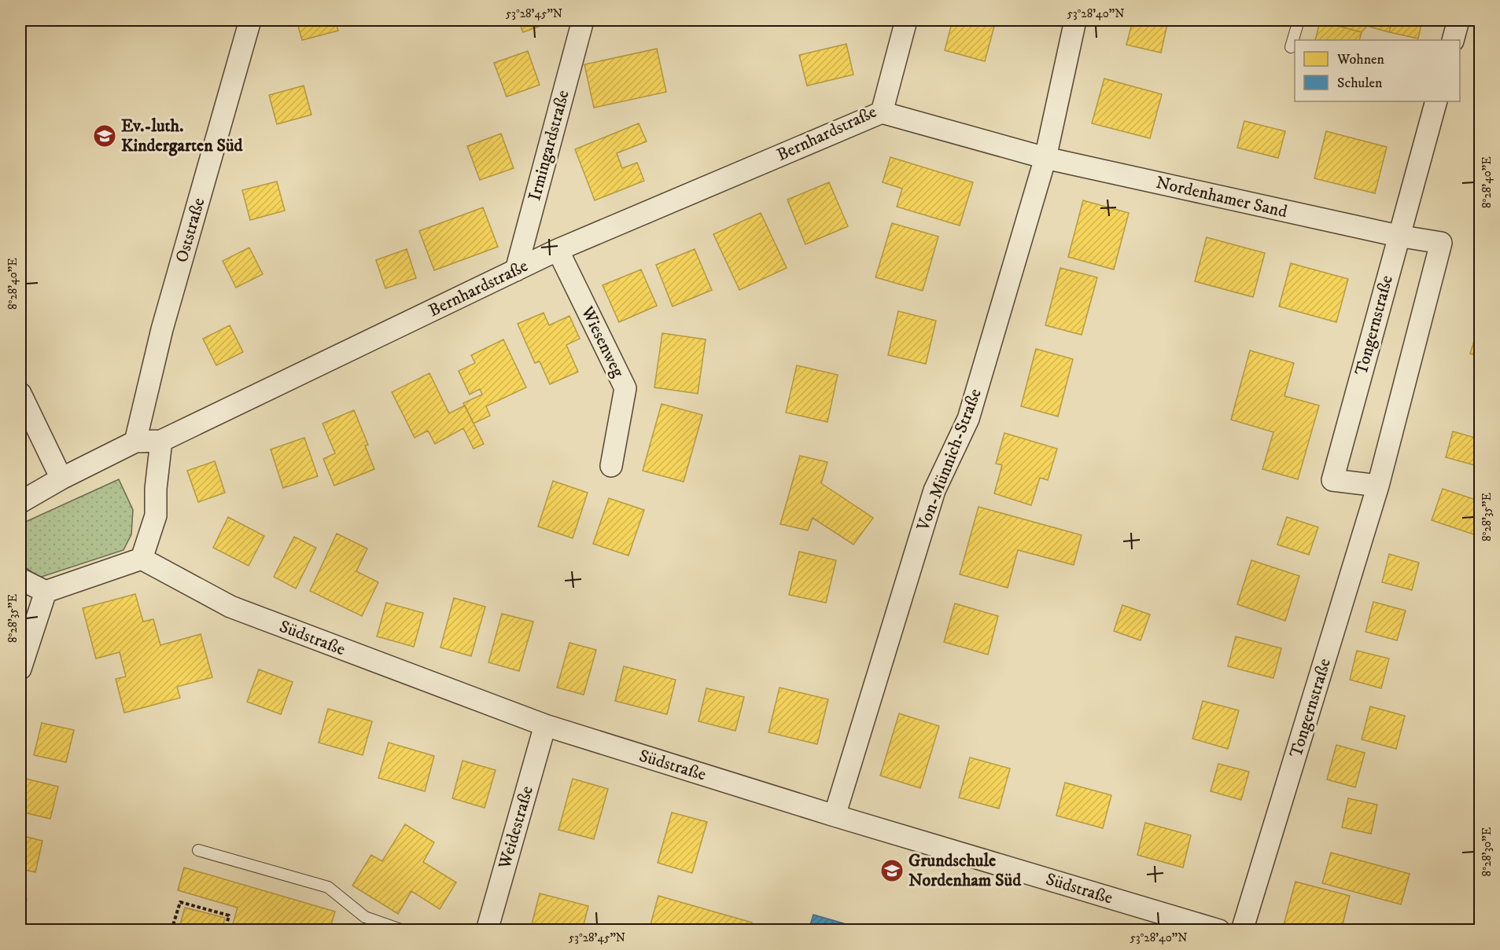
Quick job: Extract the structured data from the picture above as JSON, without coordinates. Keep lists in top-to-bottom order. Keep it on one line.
{"streets":{"street":["Bernhardstraße","Irmingardstraße","Nordenhamer Sand","Oststraße","Tongernstraße","Wiesenweg","Von-Münnich-Straße","Südstraße","Weidestraße"]},"crossings":[["Bernhardstraße","Irmingardstraße"],["Bernhardstraße","Nordenhamer Sand"],["Bernhardstraße","Oststraße"],["Bernhardstraße","Wiesenweg"],["Nordenhamer Sand","Tongernstraße"],["Nordenhamer Sand","Von-Münnich-Straße"],["Von-Münnich-Straße","Südstraße"],["Südstraße","Weidestraße"]],"places":{"school or university":["Ev.-luth. Kindergarten Süd","Grundschule Nordenham Süd"]},"legend":["Wohnen","Schulen"],"coordinates":["53°28'45\"N","53°28'40\"N","8°28'40\"E","8°28'35\"E","8°28'30\"E"]}
